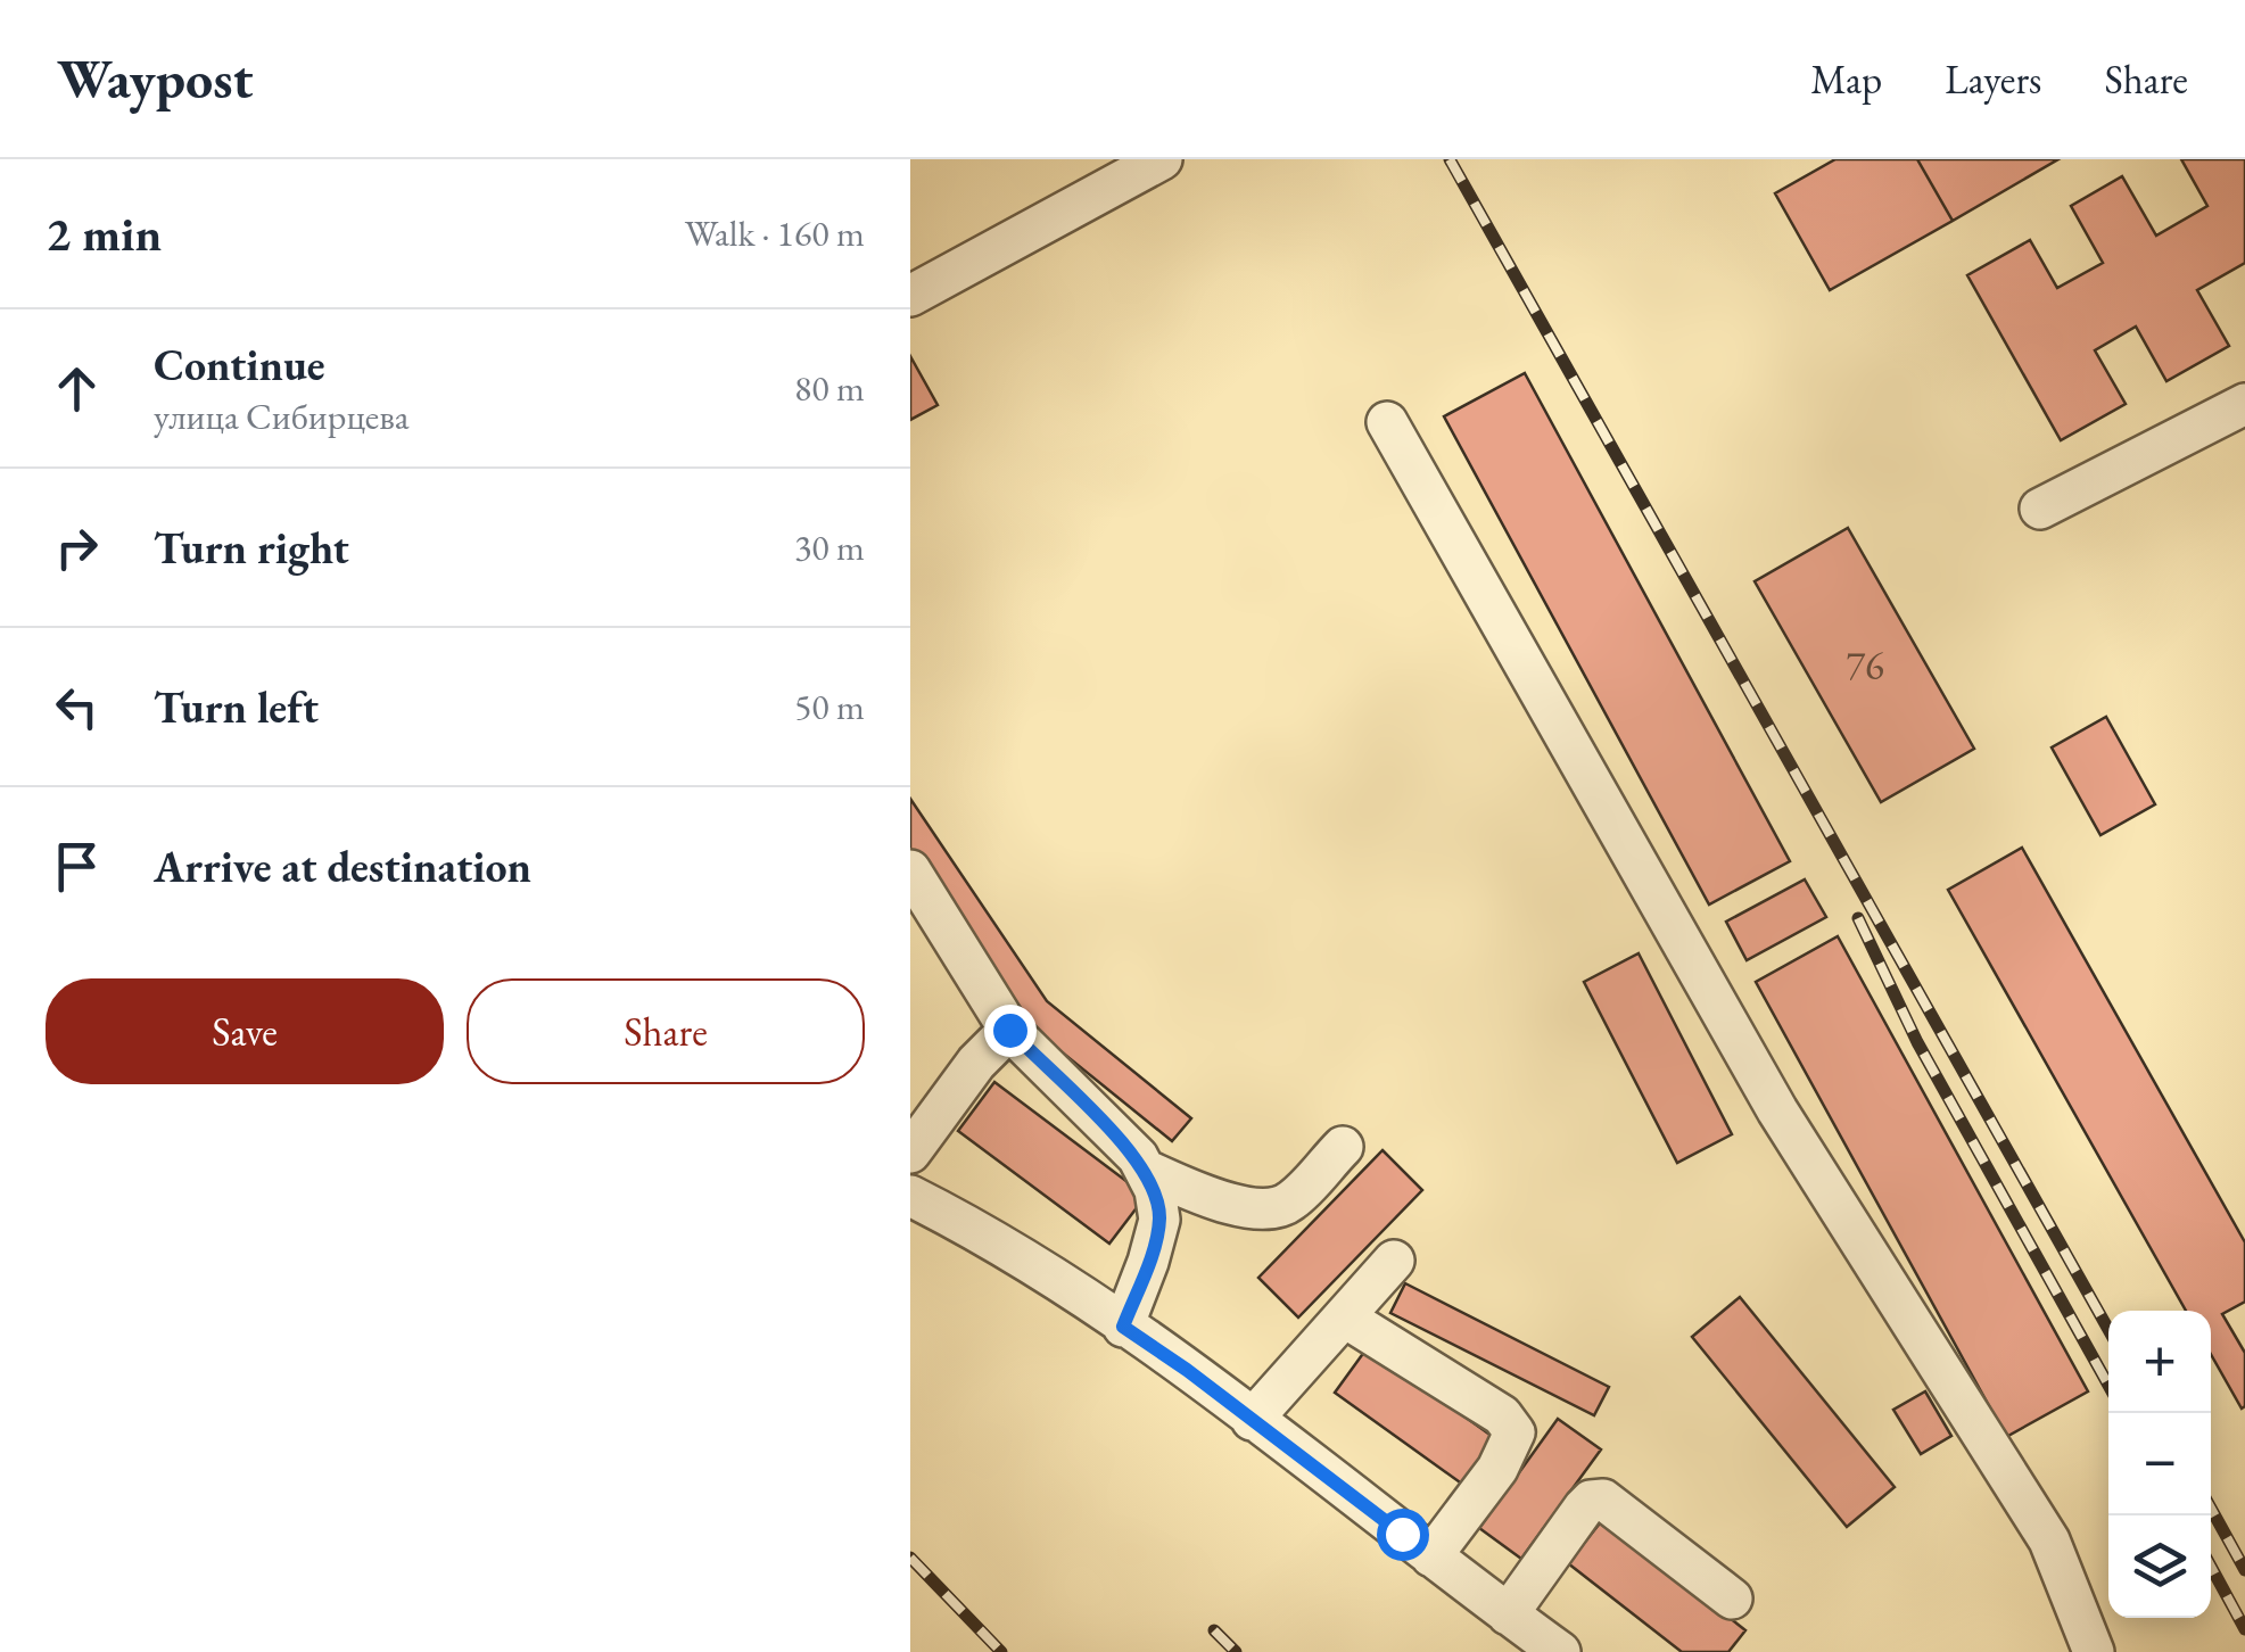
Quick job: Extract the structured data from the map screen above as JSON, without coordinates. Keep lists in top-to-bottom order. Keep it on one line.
{"house_numbers":["76"],"page":{"header":"Waypost","nav":["Map","Layers","Share"],"heading":["2 min","Walk · 160 m"],"list":[["Continue","улица Сибирцева","80 m"],["Turn right","30 m"],["Turn left","50 m"],"Arrive at destination"],"buttons":["Save","Share"],"map_buttons":["+","−"]}}
